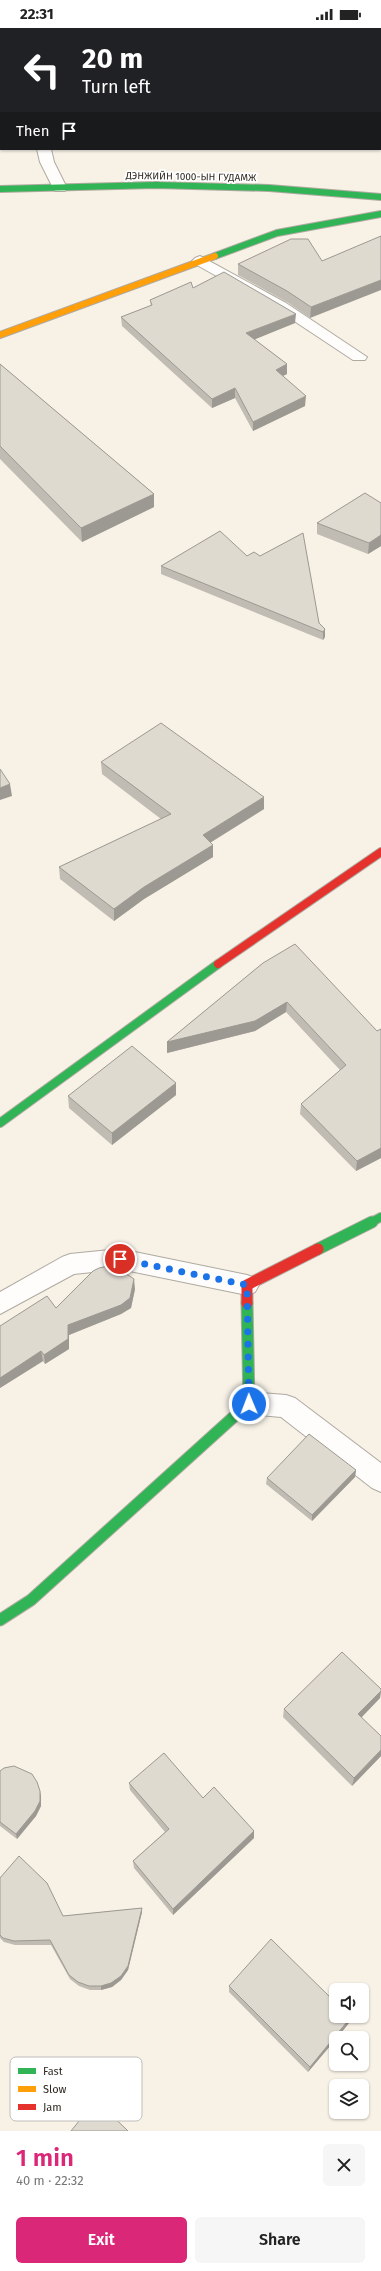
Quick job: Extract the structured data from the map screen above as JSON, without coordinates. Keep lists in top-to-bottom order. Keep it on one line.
{"streets":{"street":["ДЭНЖИЙН 1000-ЫН ГУДАМЖ"]},"legend":["Fast","Slow","Jam"],"page":{"status":"22:31","turn":["20 m","Turn left"],"then":"Then","heading":["1 min","40 m · 22:32"],"buttons":["Exit","Share"]}}
